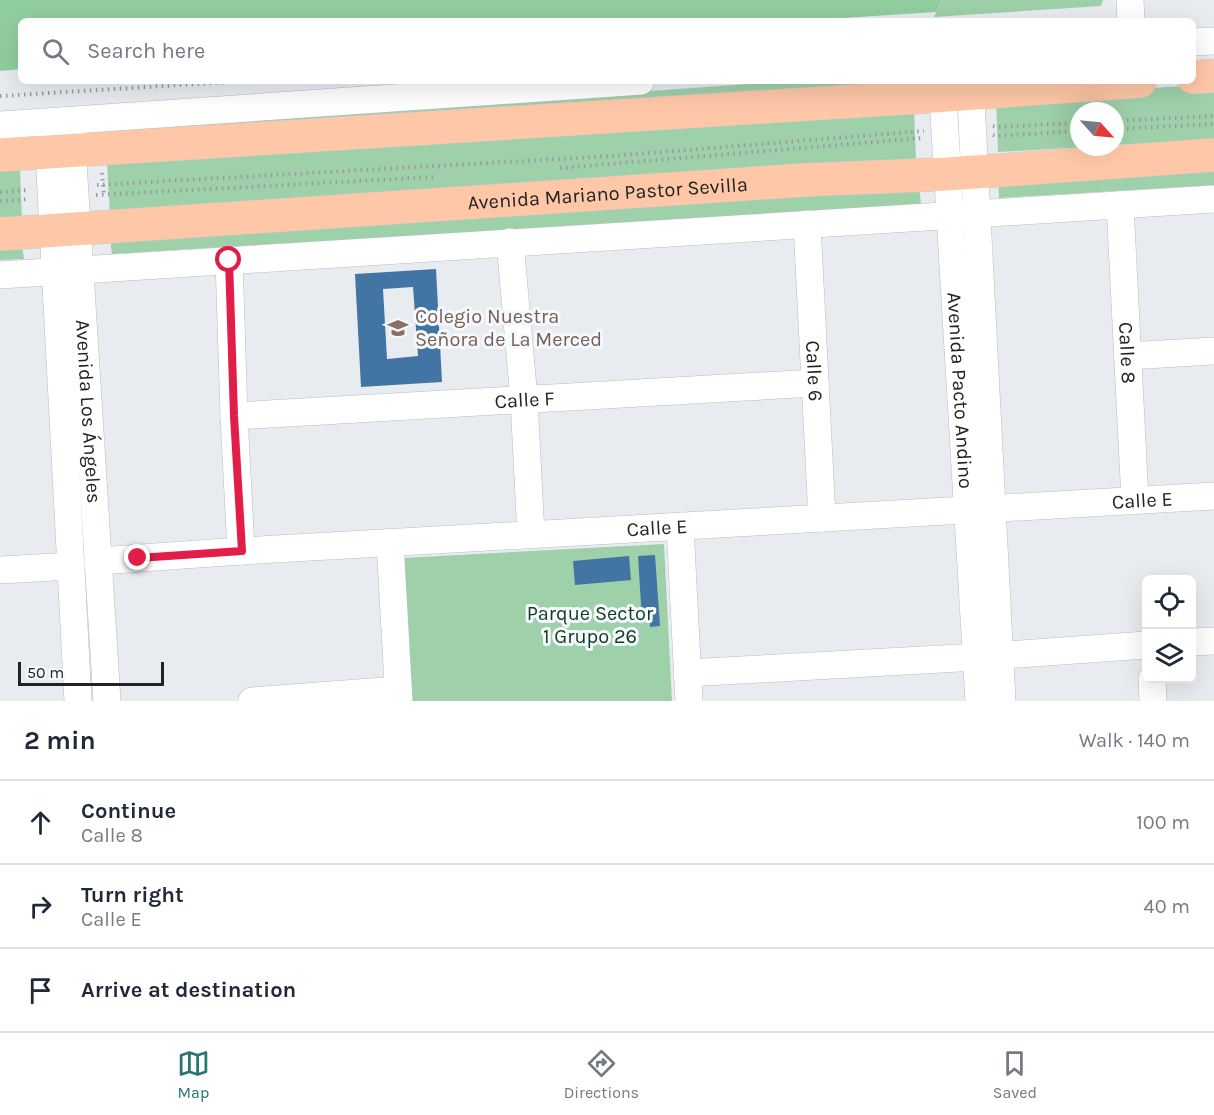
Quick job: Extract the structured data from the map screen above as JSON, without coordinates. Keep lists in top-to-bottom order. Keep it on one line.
{"streets":{"main road":["Avenida Mariano Pastor Sevilla"],"street":["Calle 8","Calle 6","Avenida Pacto Andino","Calle F","Avenida Los Ángeles","Calle E"]},"crossings":[["Avenida Mariano Pastor Sevilla","Avenida Pacto Andino"],["Avenida Mariano Pastor Sevilla","Avenida Los Ángeles"],["Calle 8","Calle E"],["Calle 6","Calle F"],["Calle 6","Calle E"],["Avenida Pacto Andino","Calle E"],["Avenida Los Ángeles","Calle E"]],"parks":["Parque Sector 1 Grupo 26"],"places":{"school or university":["Colegio Nuestra Señora de La Merced"]},"scale_bar":"50 m","north":"bottom right","page":{"search":"Search here","scale":"50 m","heading":["2 min","Walk · 140 m"],"list":[["Continue","Calle 8","100 m"],["Turn right","Calle E","40 m"],"Arrive at destination"],"nav":["Map","Directions","Saved"]}}
